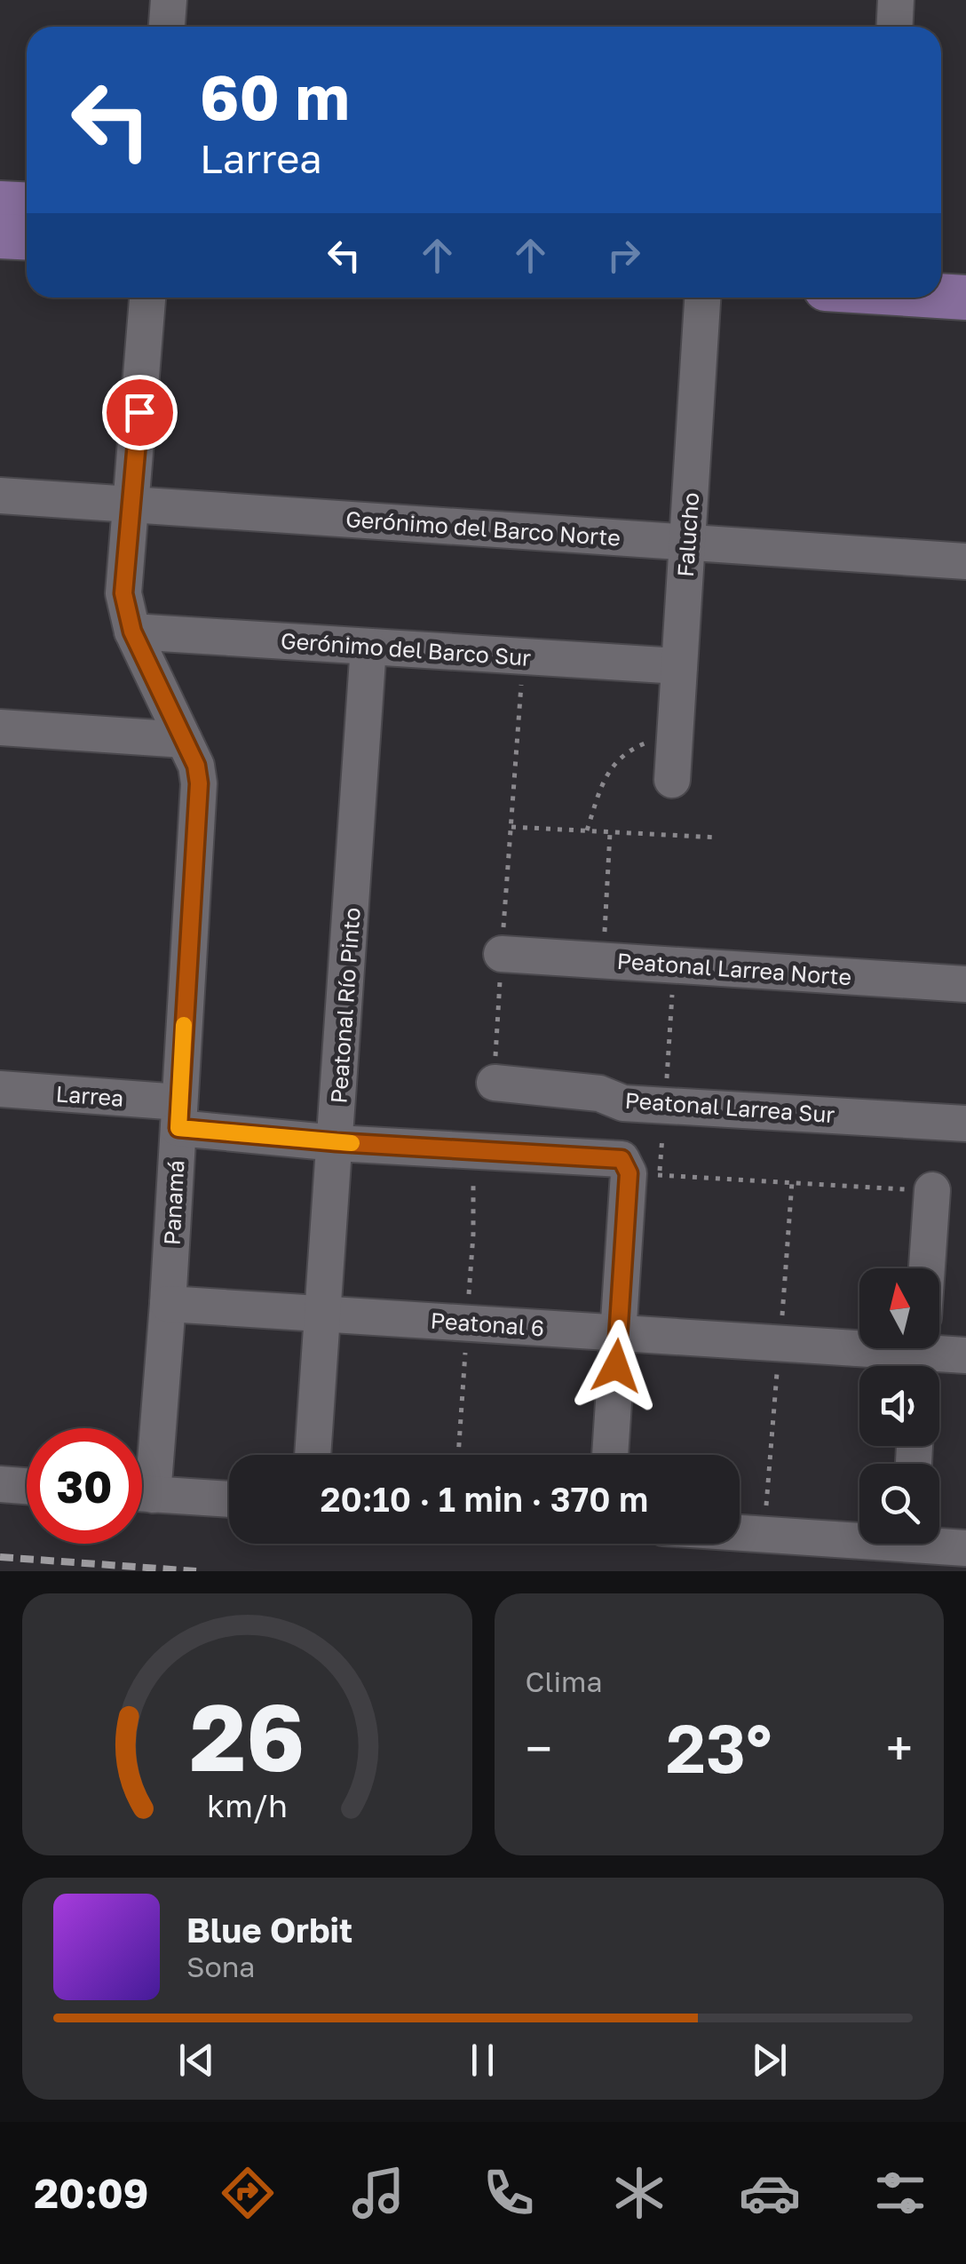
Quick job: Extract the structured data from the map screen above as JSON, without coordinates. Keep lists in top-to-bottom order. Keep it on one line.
{"streets":{"street":["Gerónimo del Barco Norte","Falucho","Gerónimo del Barco Sur","Peatonal Larrea Norte","Peatonal Río Pinto","Larrea","Peatonal Larrea Sur","Panamá","Peatonal 6"]},"crossings":[["Gerónimo del Barco Norte","Falucho"],["Gerónimo del Barco Norte","Panamá"],["Falucho","Gerónimo del Barco Sur"],["Gerónimo del Barco Sur","Peatonal Río Pinto"],["Gerónimo del Barco Sur","Panamá"],["Peatonal Río Pinto","Larrea"],["Peatonal Río Pinto","Peatonal 6"],["Larrea","Panamá"],["Panamá","Peatonal 6"]],"north":"top","page":{"turn":["60 m","Larrea"],"limit":"30","trip":"20:10 · 1 min · 370 m","tile":"Clima","heat":["−","23°","+"],"song":["Blue Orbit","Sona"],"tabs":"20:09","gauge":["26","km/h"]}}
